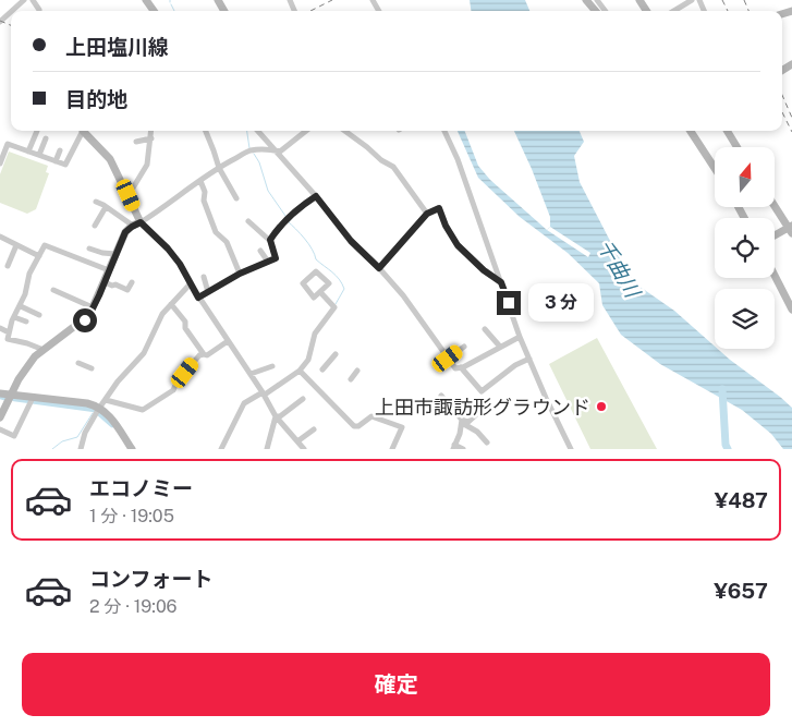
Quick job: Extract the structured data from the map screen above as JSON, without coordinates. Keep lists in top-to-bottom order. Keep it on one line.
{"water":["千曲川"],"places":["上田市諏訪形グラウンド"],"north":"top","page":{"banner":["上田塩川線","目的地"],"bubble":"3 分","list":[{"name":"エコノミー","note":"1 分 · 19:05","value":"¥487"},{"name":"コンフォート","note":"2 分 · 19:06","value":"¥657"}],"buttons":"確定"}}
